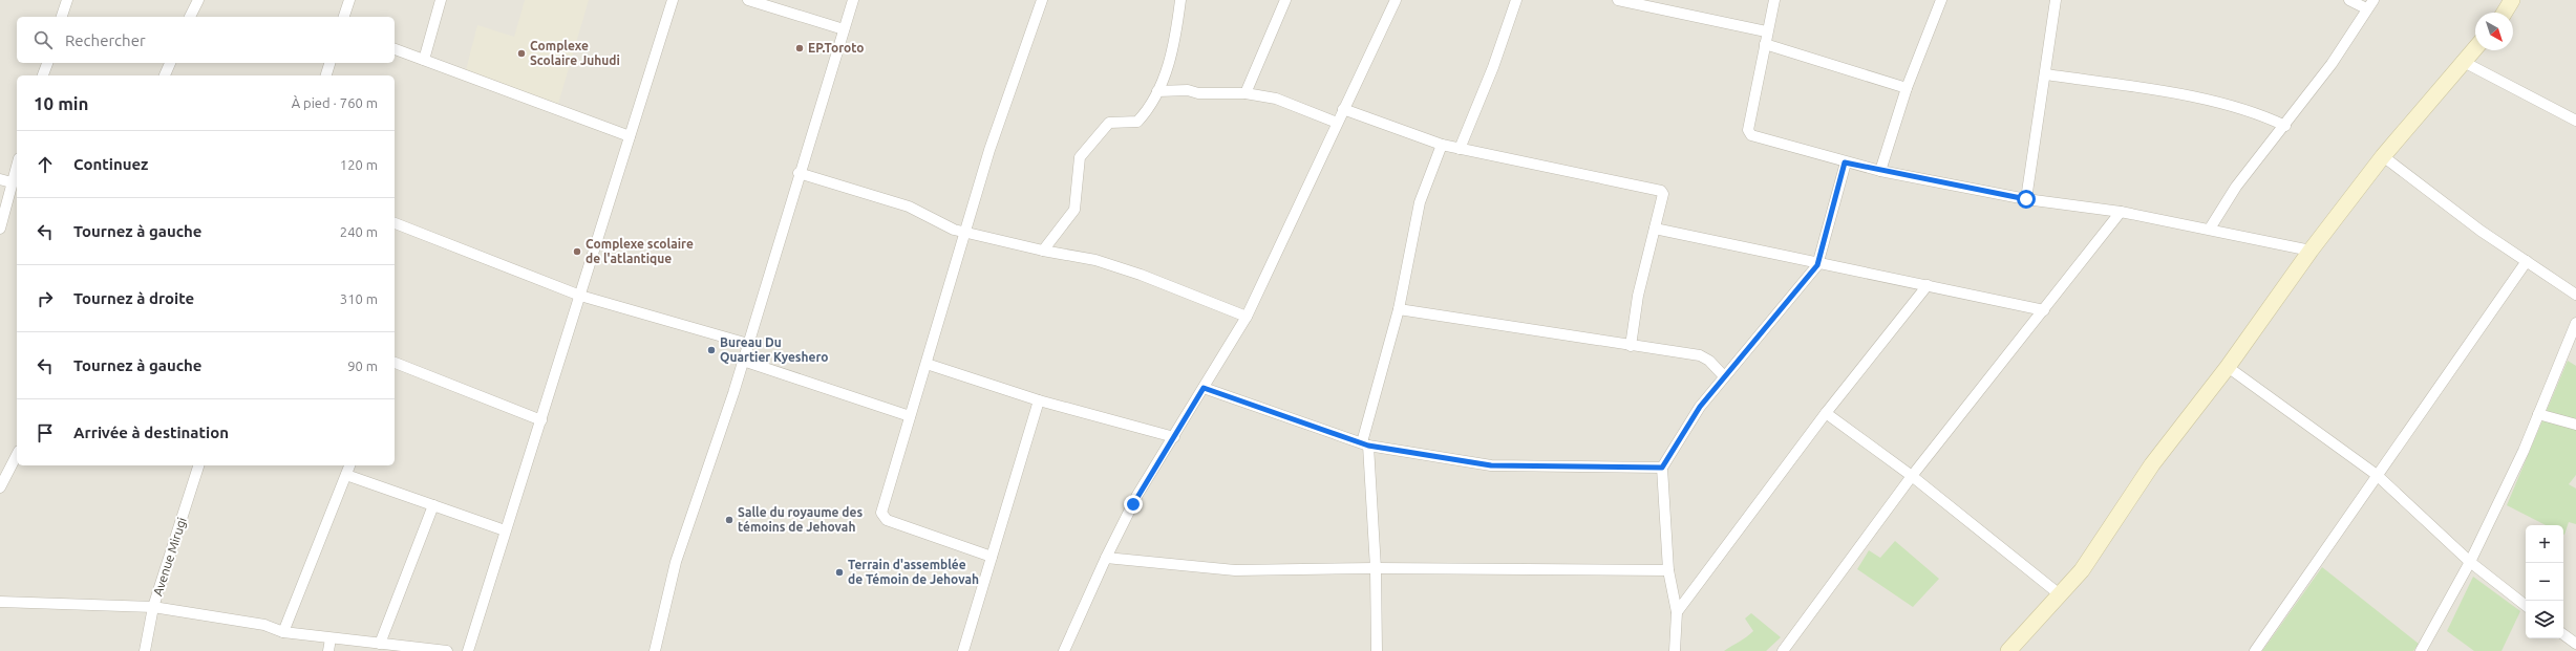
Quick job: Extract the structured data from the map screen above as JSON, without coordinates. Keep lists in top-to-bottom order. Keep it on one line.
{"streets":{"street":["Avenue Mirugi"]},"places":["EP.Toroto","Complexe Scolaire Juhudi","Complexe scolaire de l'atlantique","Bureau Du Quartier Kyeshero","Salle du royaume des témoins de Jehovah","Terrain d'assemblée de Témoin de Jehovah"],"north":"bottom right","page":{"search":"Rechercher","heading":["10 min","À pied · 760 m"],"list":[["Continuez","120 m"],["Tournez à gauche","240 m"],["Tournez à droite","310 m"],["Tournez à gauche","90 m"],"Arrivée à destination"],"map_buttons":["+","−"]}}
